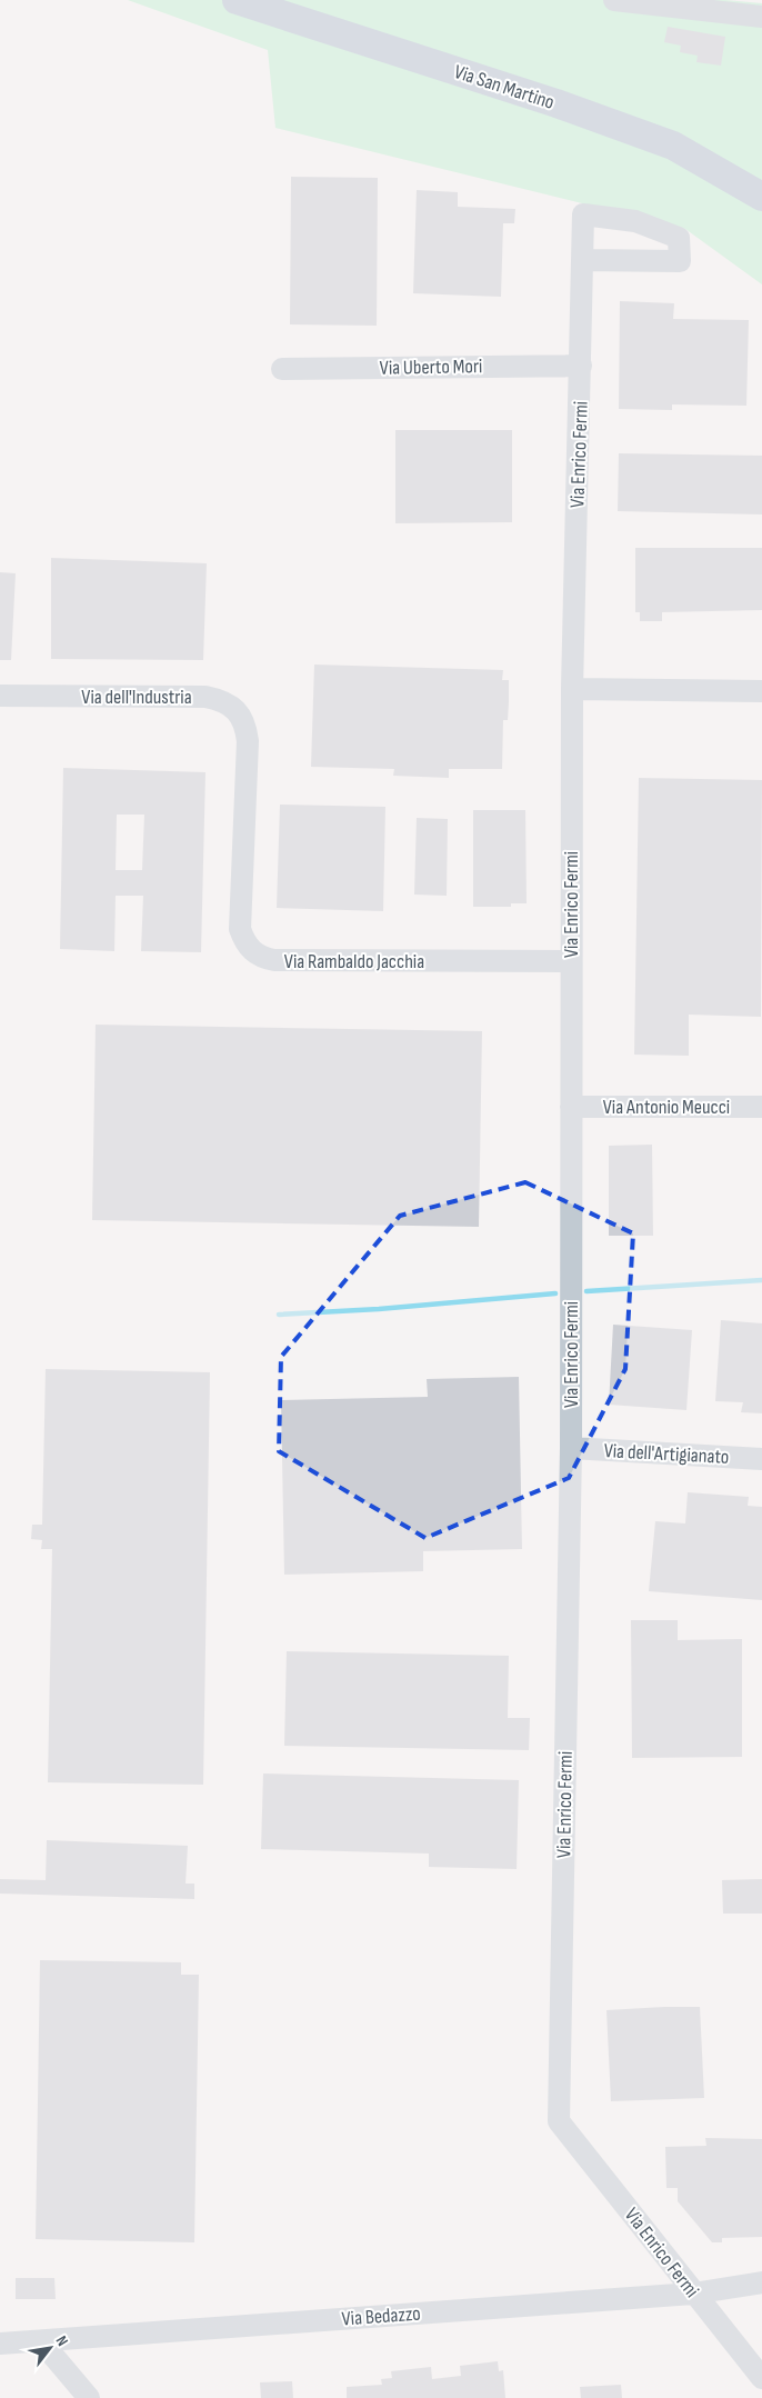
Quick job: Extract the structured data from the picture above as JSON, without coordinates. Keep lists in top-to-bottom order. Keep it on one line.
{"streets":{"main road":["Via San Martino"],"street":["Via Uberto Mori","Via Enrico Fermi","Via dell'Industria","Via Rambaldo Jacchia","Via Antonio Meucci","Via dell'Artigianato","Via Bedazzo"]},"crossings":[["Via Uberto Mori","Via Enrico Fermi"],["Via Enrico Fermi","Via Rambaldo Jacchia"],["Via Enrico Fermi","Via Antonio Meucci"],["Via Enrico Fermi","Via dell'Artigianato"],["Via Enrico Fermi","Via Bedazzo"],["Via dell'Industria","Via Rambaldo Jacchia"]],"north":"top right"}
